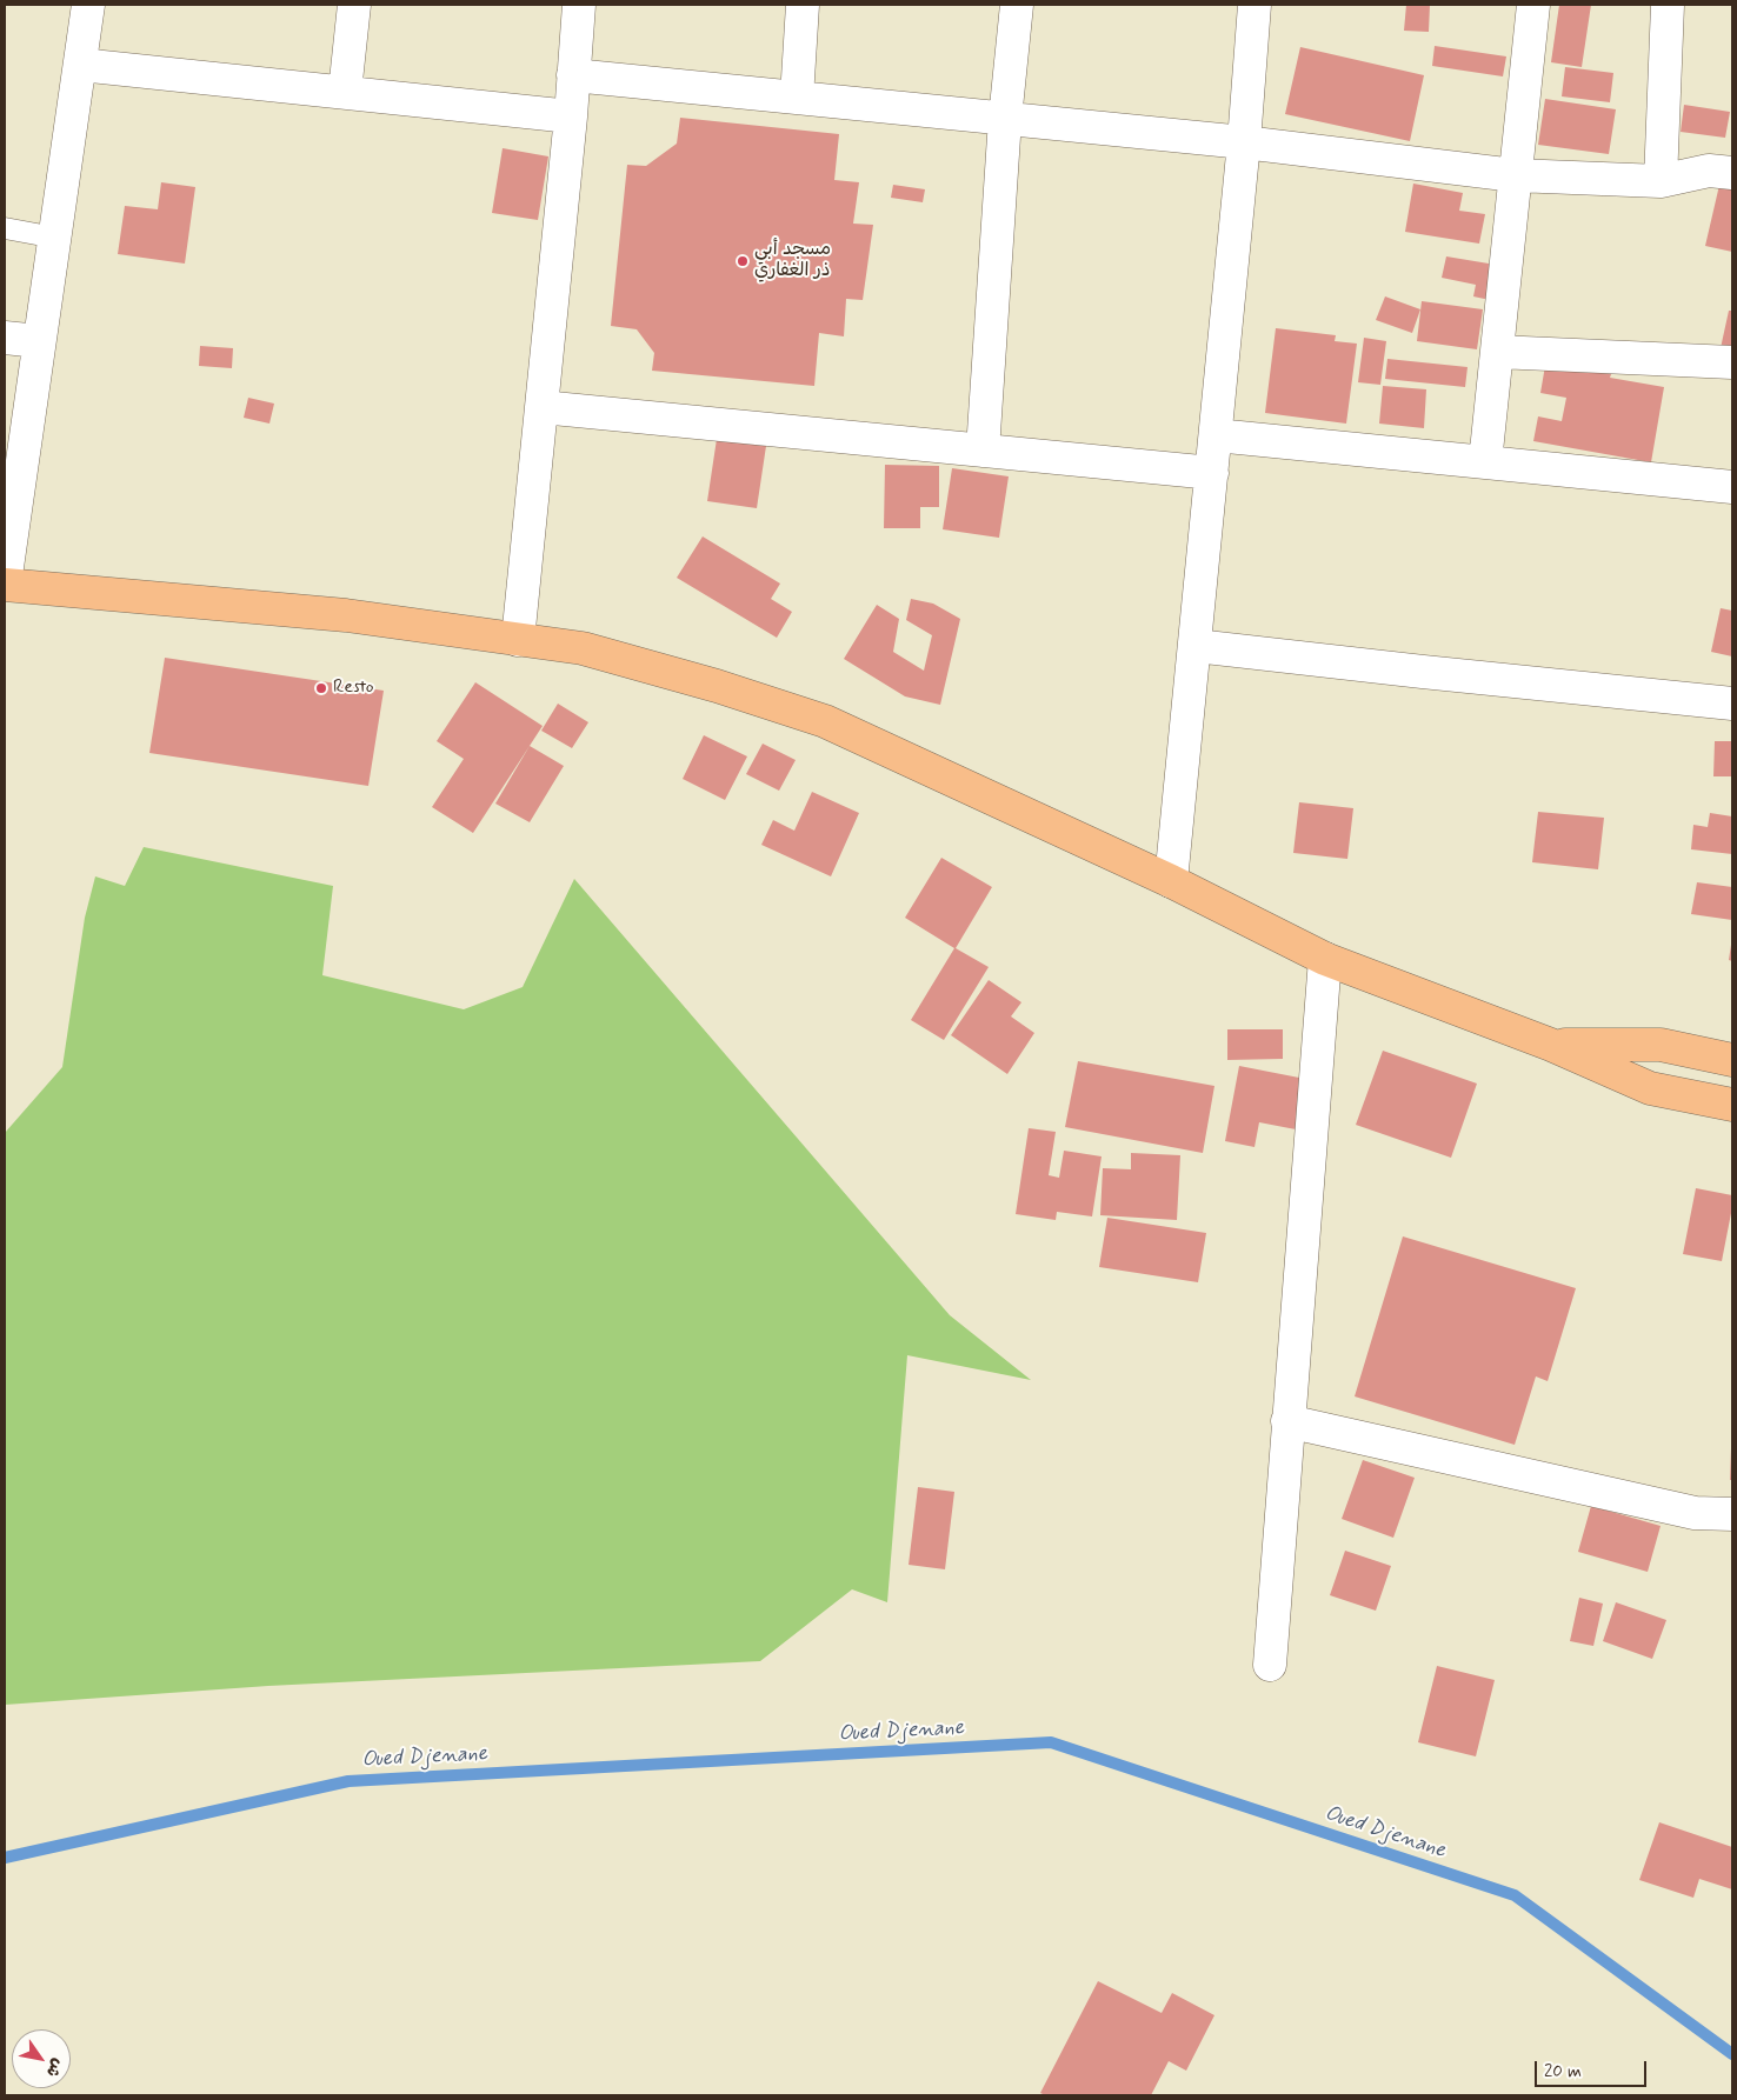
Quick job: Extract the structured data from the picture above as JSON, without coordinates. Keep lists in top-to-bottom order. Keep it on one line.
{"water":["Oued Djenane"],"places":["مسجد أبي ذر الغفاري","Resto"],"scale_bar":"20 m","north":"bottom right"}
